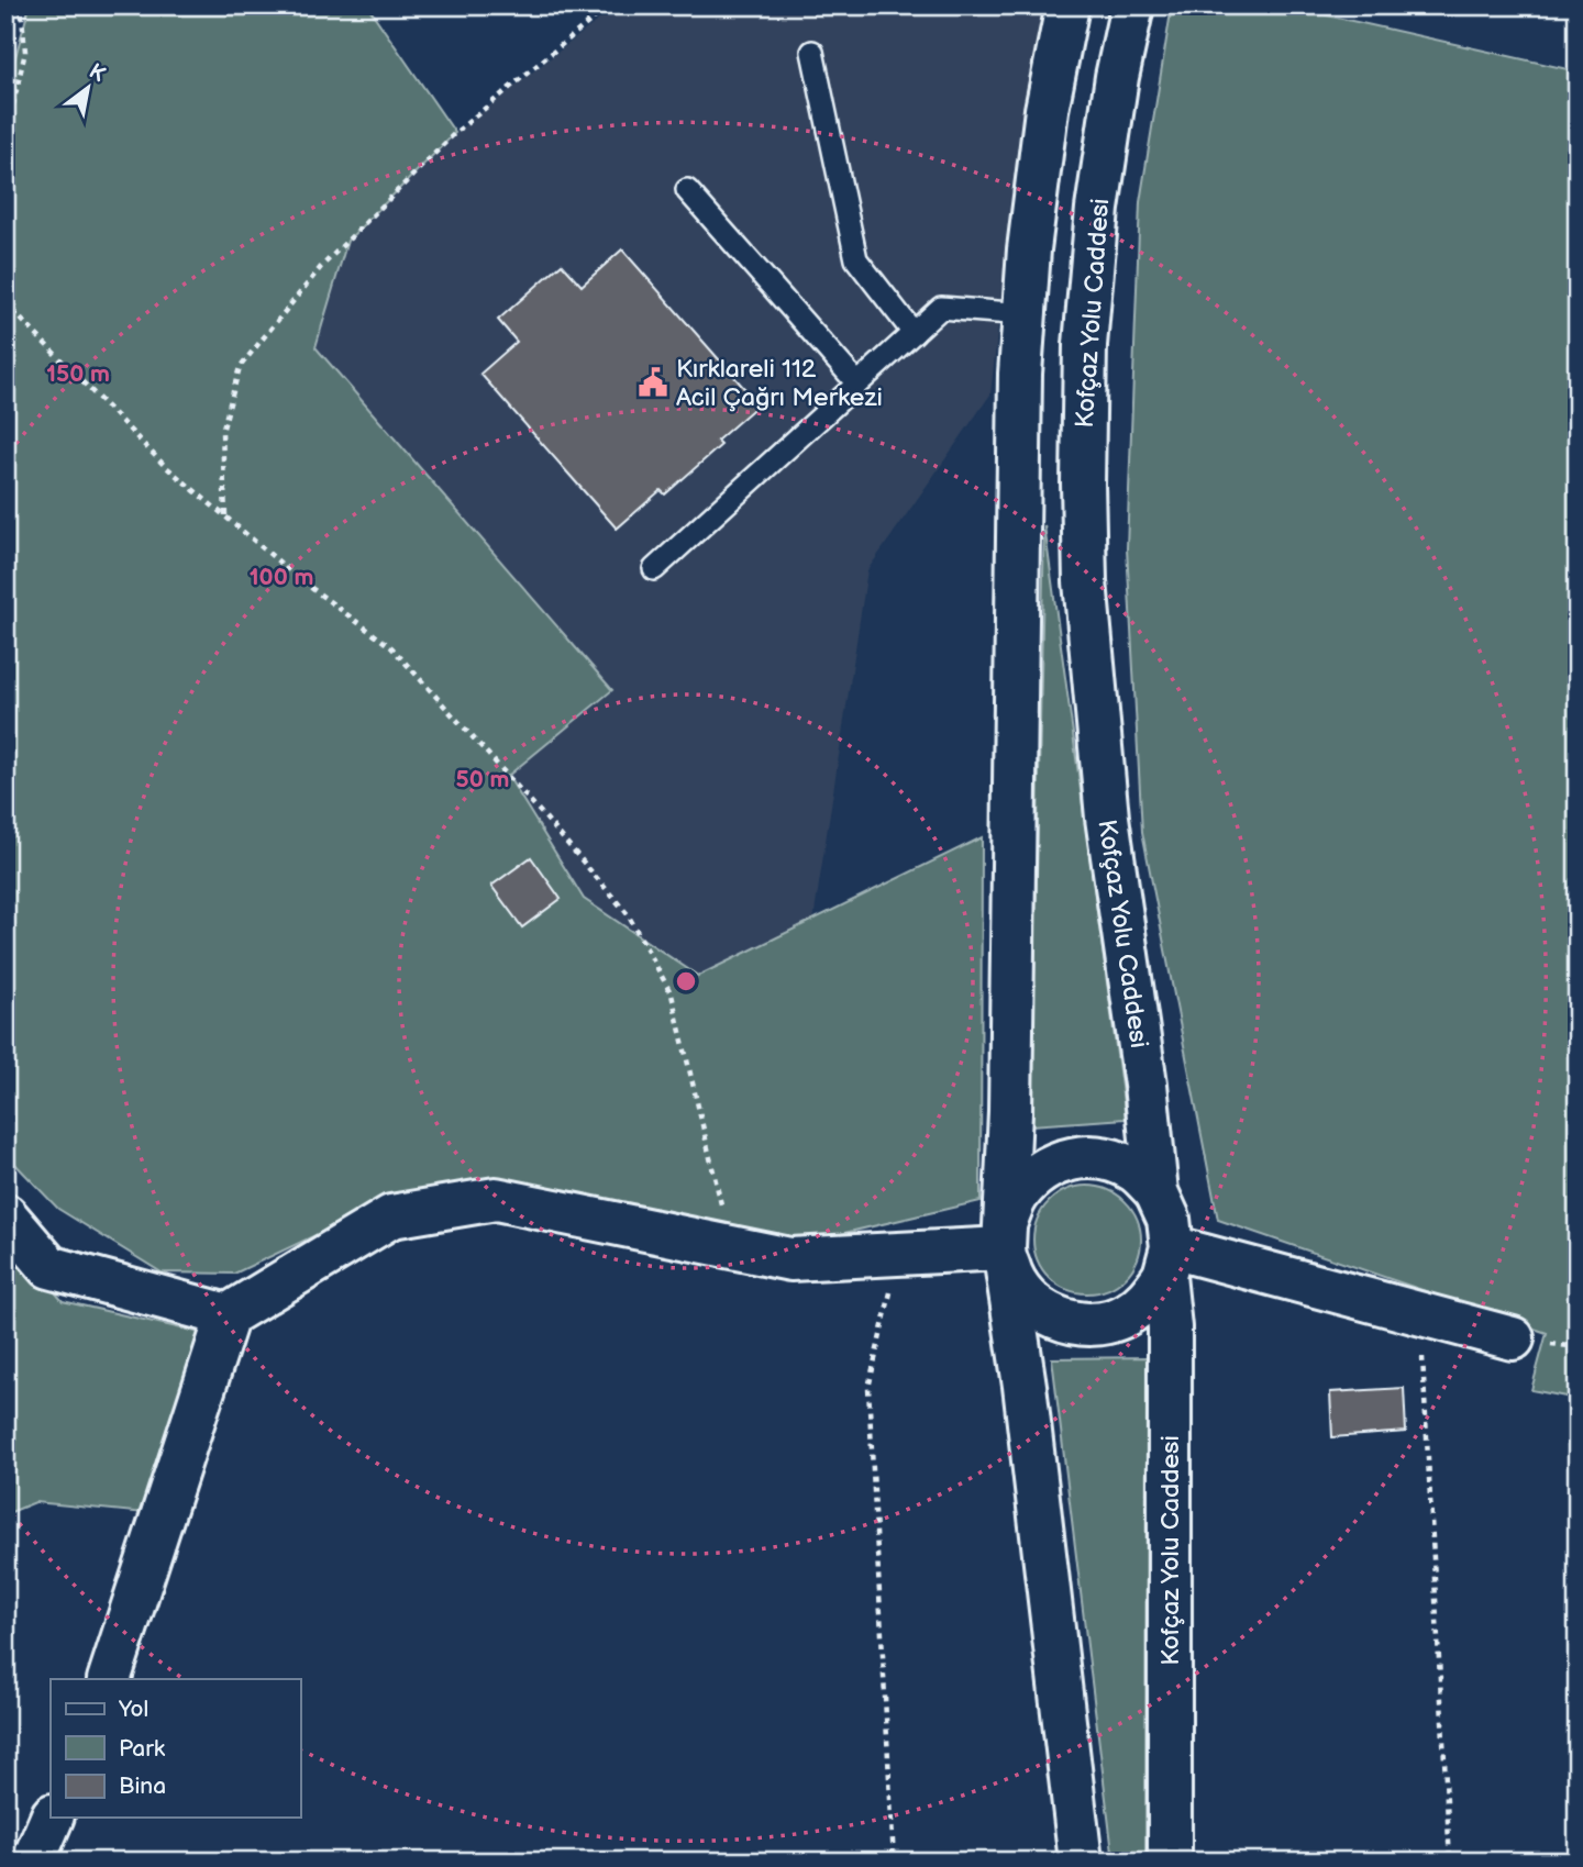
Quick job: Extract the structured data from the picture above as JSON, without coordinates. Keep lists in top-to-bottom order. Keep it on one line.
{"streets":{"main road":["Kofçaz Yolu Caddesi"]},"places":{"public building":["Kırklareli 112 Acil Çağrı Merkezi"]},"legend":["Yol","Park","Bina"],"north":"top right","rings":["150 m","100 m","50 m"]}
